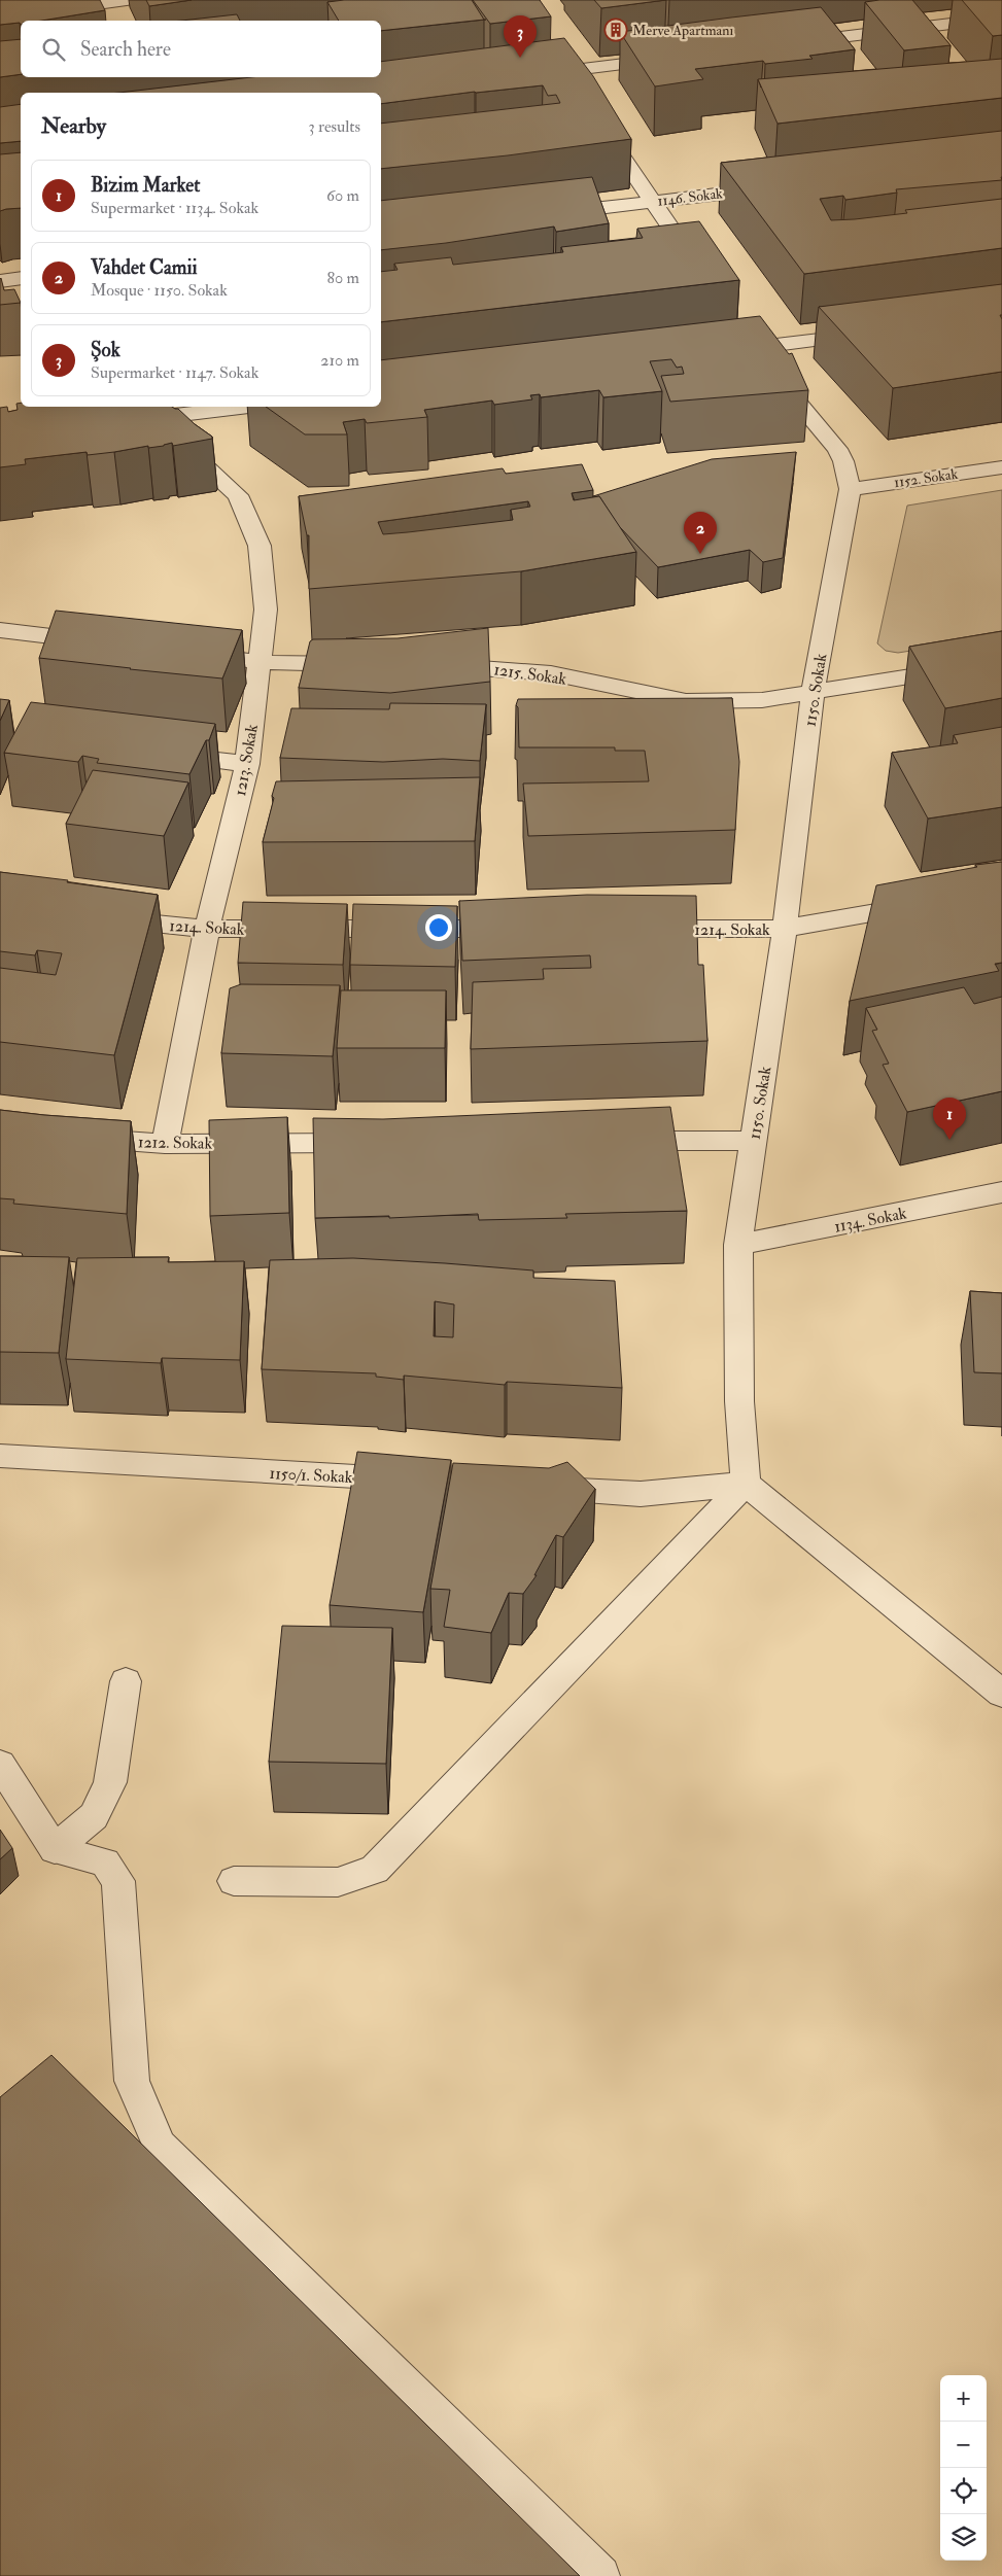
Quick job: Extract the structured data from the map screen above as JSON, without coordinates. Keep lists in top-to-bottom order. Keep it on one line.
{"streets":{"street":["1146. Sokak","1152. Sokak","1215. Sokak","1150. Sokak","1213. Sokak","1214. Sokak","1212. Sokak","1134. Sokak","1150/1. Sokak"]},"crossings":[["1152. Sokak","1150. Sokak"],["1215. Sokak","1150. Sokak"],["1150. Sokak","1214. Sokak"],["1150. Sokak","1134. Sokak"],["1213. Sokak","1214. Sokak"],["1213. Sokak","1212. Sokak"]],"places":{"building":["Merve Apartmanı"]},"page":{"pins":["3","2","1"],"search":"Search here","heading":["Nearby","3 results"],"list":[{"mark":"1","name":"Bizim Market","note":"Supermarket · 1134. Sokak","value":"60 m"},{"mark":"2","name":"Vahdet Camii","note":"Mosque · 1150. Sokak","value":"80 m"},{"mark":"3","name":"Şok","note":"Supermarket · 1147. Sokak","value":"210 m"}],"map_buttons":["+","−"]}}
